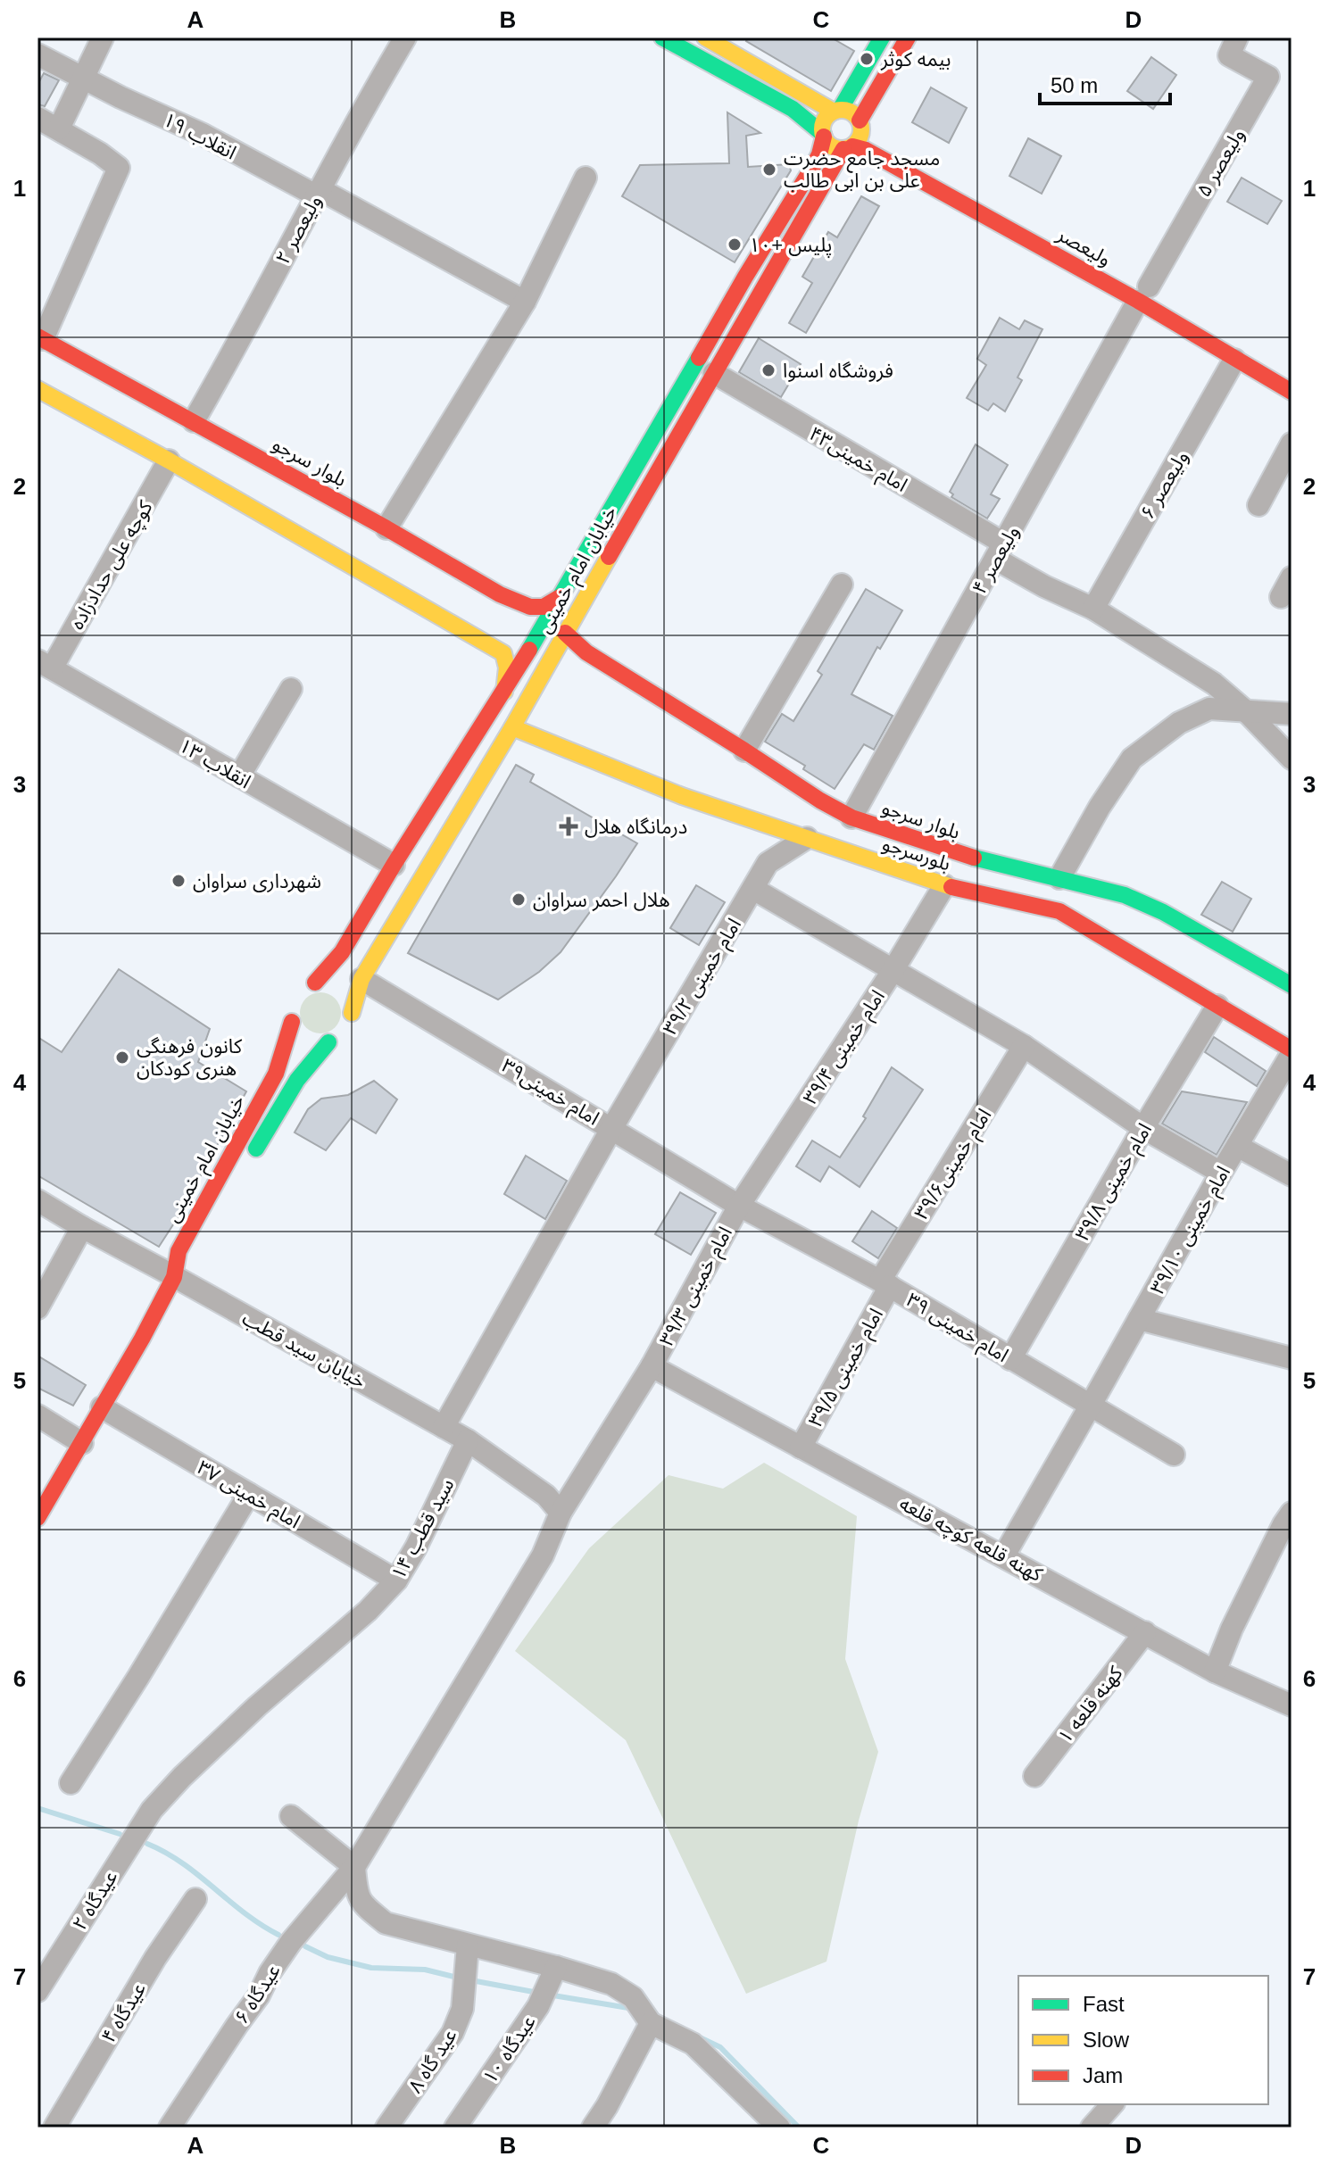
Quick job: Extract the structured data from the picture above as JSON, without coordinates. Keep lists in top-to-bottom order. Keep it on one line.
{"streets":{"main road":["ولیعصر","بلوار سرجو","خیابان امام خمینی","بلورسرجو"],"street":["انقلاب ۱۹","ولیعصر ۵","ولیعصر ۲","امام خمینی۴۳","ولیعصر ۶","ولیعصر ۴","کوچه علی حدادزاده","انقلاب ۱۳","امام خمینی ۳۹/۲","امام خمینی ۳۹/۴","امام خمینی۳۹","امام خمینی۳۹/۶","امام خمینی ۳۹/۸","امام خمینی ۳۹/۱۰","امام خمینی ۳۹/۳","امام خمینی ۳۹","خیابان سید قطب","امام خمینی ۳۹/۵","امام خمینی ۳۷","سید قطب ۱۴","کهنه قلعه کوچه قلعه","کهنه قلعه ۱","عیدگاه ۲","عیدگاه ۶","عیدگاه ۴","عیدگاه ۱۰","عید گاه ۸"]},"crossings":[["انقلاب ۱۹","ولیعصر ۲"],["ولیعصر ۵","ولیعصر"],["ولیعصر ۵","ولیعصر ۴"],["ولیعصر ۲","بلوار سرجو"],["ولیعصر","ولیعصر ۶"],["ولیعصر","ولیعصر ۴"],["ولیعصر","خیابان امام خمینی"],["امام خمینی۴۳","ولیعصر ۶"],["امام خمینی۴۳","ولیعصر ۴"],["امام خمینی۴۳","خیابان امام خمینی"],["بلوار سرجو","ولیعصر ۴"],["بلوار سرجو","خیابان امام خمینی"],["بلوار سرجو","بلورسرجو"],["بلوار سرجو","امام خمینی ۳۹/۴"],["کوچه علی حدادزاده","انقلاب ۱۳"],["خیابان امام خمینی","انقلاب ۱۳"],["خیابان امام خمینی","بلورسرجو"],["خیابان امام خمینی","امام خمینی۳۹"],["خیابان امام خمینی","خیابان سید قطب"],["خیابان امام خمینی","امام خمینی ۳۷"],["بلورسرجو","امام خمینی ۳۹/۲"],["بلورسرجو","امام خمینی ۳۹/۴"],["بلورسرجو","امام خمینی ۳۹/۸"],["بلورسرجو","امام خمینی ۳۹/۱۰"],["امام خمینی ۳۹/۲","امام خمینی۳۹"],["امام خمینی ۳۹/۲","خیابان سید قطب"],["امام خمینی ۳۹/۴","امام خمینی۳۹"],["امام خمینی ۳۹/۴","امام خمینی ۳۹/۳"],["امام خمینی ۳۹/۴","امام خمینی ۳۹"],["امام خمینی۳۹","امام خمینی ۳۹/۳"],["امام خمینی۳۹","امام خمینی ۳۹"],["امام خمینی۳۹/۶","امام خمینی ۳۹"],["امام خمینی۳۹/۶","امام خمینی ۳۹/۵"],["امام خمینی ۳۹/۸","امام خمینی ۳۹"],["امام خمینی ۳۹/۱۰","امام خمینی ۳۹"],["امام خمینی ۳۹/۱۰","کهنه قلعه کوچه قلعه"],["امام خمینی ۳۹/۳","امام خمینی ۳۹"],["امام خمینی ۳۹/۳","خیابان سید قطب"],["امام خمینی ۳۹/۳","کهنه قلعه کوچه قلعه"],["امام خمینی ۳۹/۳","عیدگاه ۶"],["امام خمینی ۳۹","امام خمینی ۳۹/۵"],["خیابان سید قطب","سید قطب ۱۴"],["خیابان سید قطب","عیدگاه ۶"],["امام خمینی ۳۹/۵","کهنه قلعه کوچه قلعه"],["امام خمینی ۳۷","سید قطب ۱۴"],["سید قطب ۱۴","عیدگاه ۲"],["کهنه قلعه کوچه قلعه","کهنه قلعه ۱"]],"places":{"other":["بیمه کوثر","مسجد جامع حضرت علی بن ابی طالب","پلیس +۱۰","فروشگاه اسنوا","شهرداری سراوان","هلال احمر سراوان","کانون فرهنگی هنری کودکان"],"health":["درمانگاه هلال"]},"legend":["Fast","Slow","Jam"],"scale_bar":"50 m","grid":{"columns":["A","B","C","D"],"rows":["1","2","3","4","5","6","7"]}}
